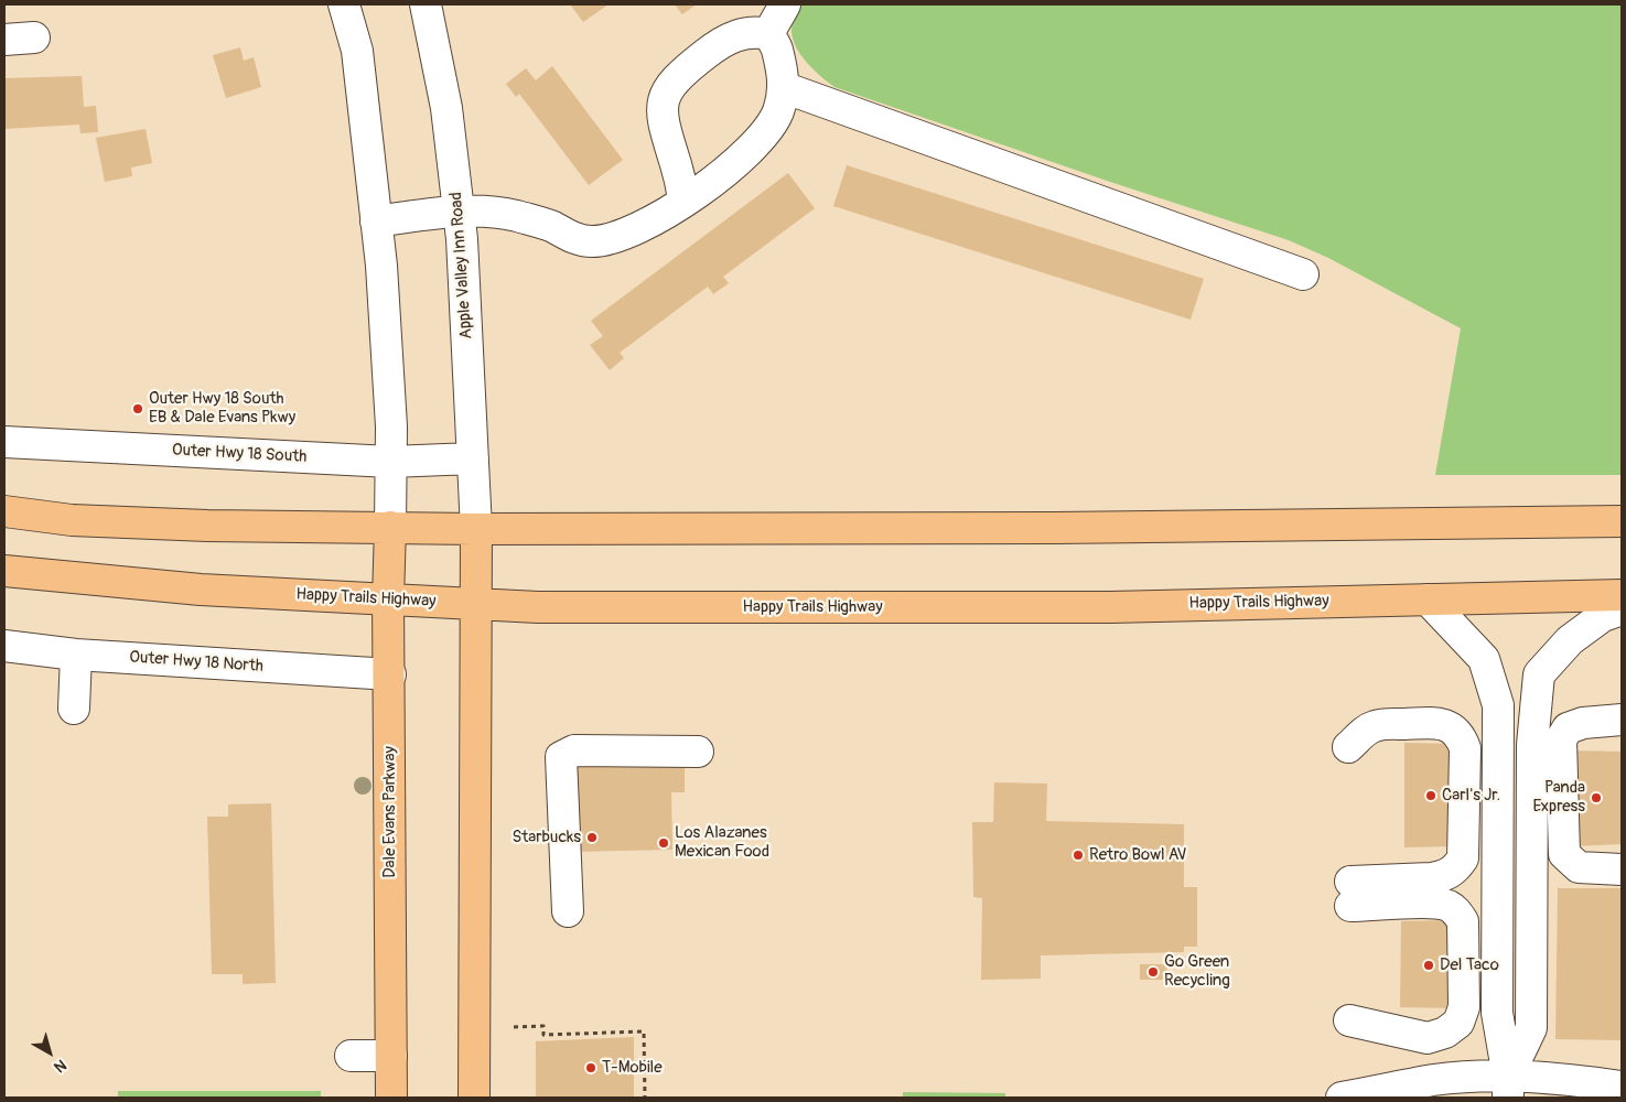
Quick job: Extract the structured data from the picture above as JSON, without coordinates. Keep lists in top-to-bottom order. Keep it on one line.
{"streets":{"main road":["Happy Trails Highway","Dale Evans Parkway"],"street":["Apple Valley Inn Road","Outer Hwy 18 South","Outer Hwy 18 North"]},"crossings":[["Apple Valley Inn Road","Outer Hwy 18 South"],["Happy Trails Highway","Dale Evans Parkway"],["Outer Hwy 18 North","Dale Evans Parkway"]],"places":["Outer Hwy 18 South EB & Dale Evans Pkwy","Carl's Jr.","Panda Express","Starbucks","Los Alazanes Mexican Food","Retro Bowl AV","Del Taco","Go Green Recycling","T-Mobile"],"north":"bottom right"}
